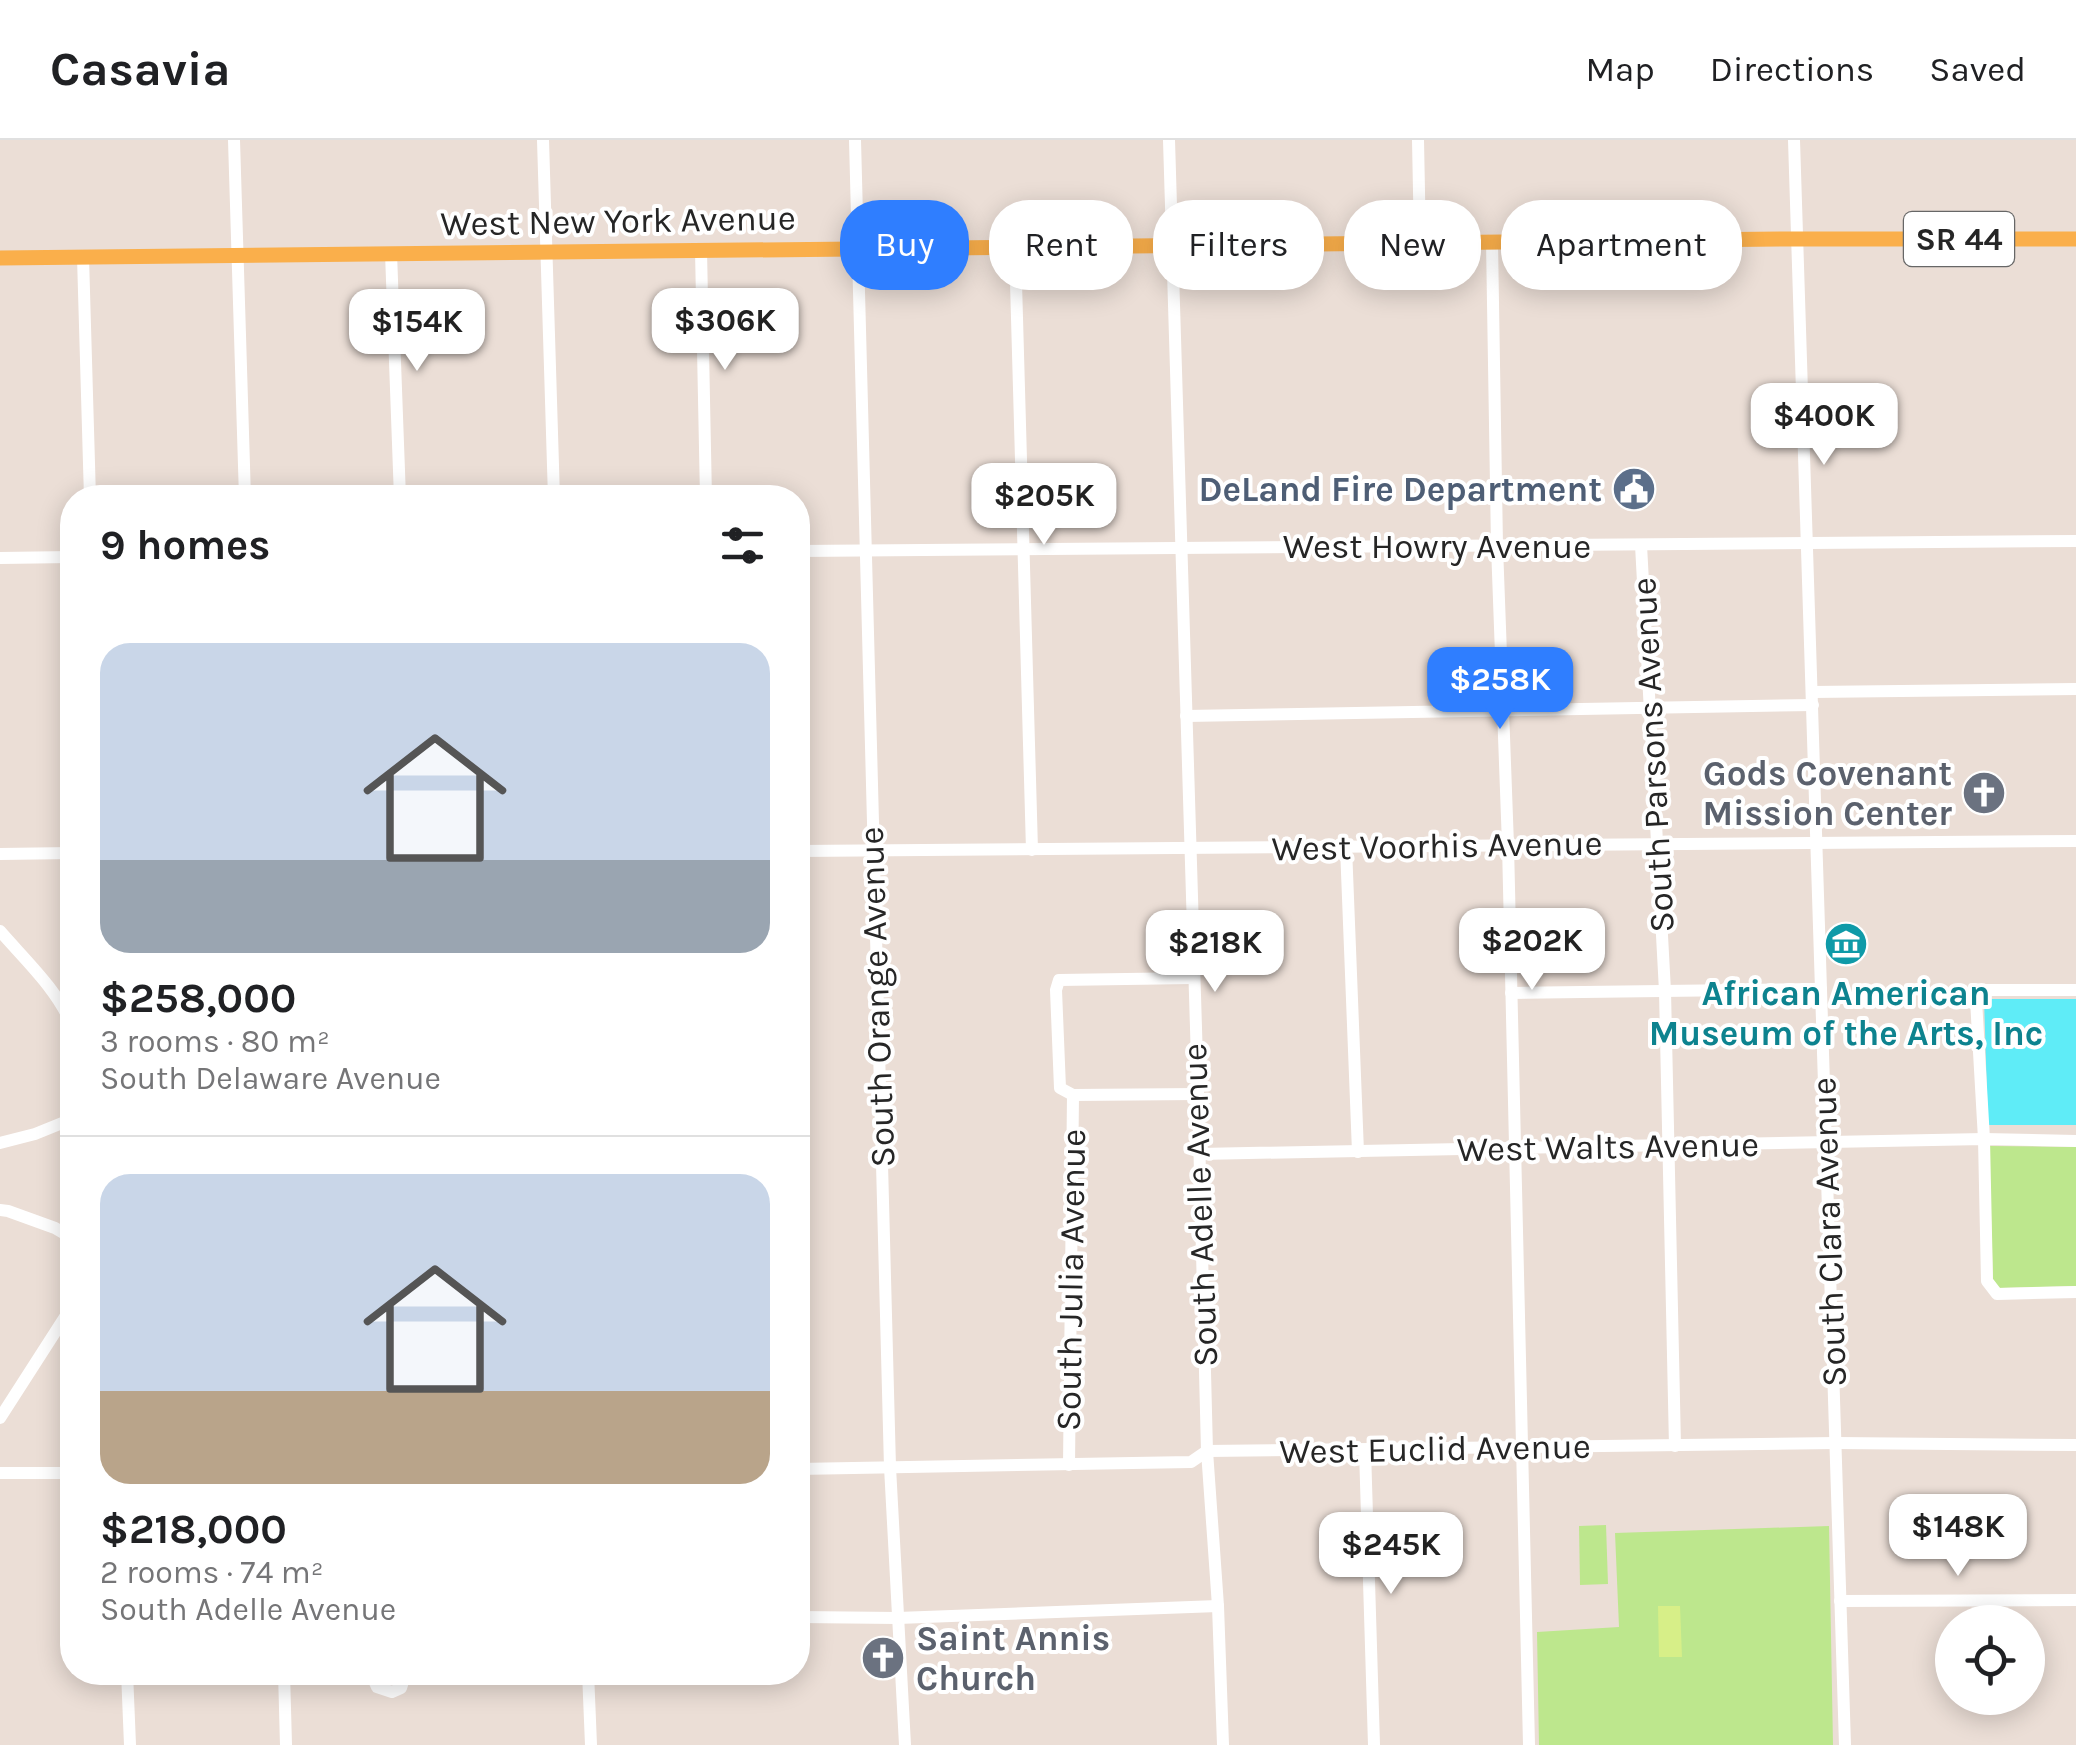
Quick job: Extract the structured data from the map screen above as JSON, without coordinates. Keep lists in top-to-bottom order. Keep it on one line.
{"streets":{"main road":["West New York Avenue","SR 44"],"street":["West Howry Avenue","South Parsons Avenue","West Voorhis Avenue","South Orange Avenue","West Walts Avenue","South Adelle Avenue","South Clara Avenue","South Julia Avenue","West Euclid Avenue"]},"crossings":[["West New York Avenue","South Clara Avenue"],["West Howry Avenue","South Parsons Avenue"],["West Howry Avenue","South Orange Avenue"],["West Howry Avenue","South Adelle Avenue"],["West Howry Avenue","South Clara Avenue"],["South Parsons Avenue","West Voorhis Avenue"],["South Parsons Avenue","West Walts Avenue"],["South Parsons Avenue","West Euclid Avenue"],["West Voorhis Avenue","South Orange Avenue"],["West Voorhis Avenue","South Adelle Avenue"],["West Voorhis Avenue","South Clara Avenue"],["South Orange Avenue","West Euclid Avenue"],["West Walts Avenue","South Adelle Avenue"],["West Walts Avenue","South Clara Avenue"],["South Adelle Avenue","South Julia Avenue"],["South Adelle Avenue","West Euclid Avenue"],["South Clara Avenue","West Euclid Avenue"],["South Julia Avenue","West Euclid Avenue"]],"places":{"public building":["DeLand Fire Department"],"church":["Gods Covenant Mission Center","Saint Annis Church"],"museum":["African American Museum of the Arts, Inc"]},"page":{"header":"Casavia","nav":["Map","Directions","Saved"],"chip":["Buy","Rent","Filters","New","Apartment"],"price":["$306K","$154K","$400K","$205K","$258K","$202K","$218K","$148K","$245K"],"heading":"9 homes","list":[{"name":"$258,000","note":"3 rooms · 80 m² · South Delaware Avenue"},{"name":"$218,000","note":"2 rooms · 74 m² · South Adelle Avenue"}]}}
